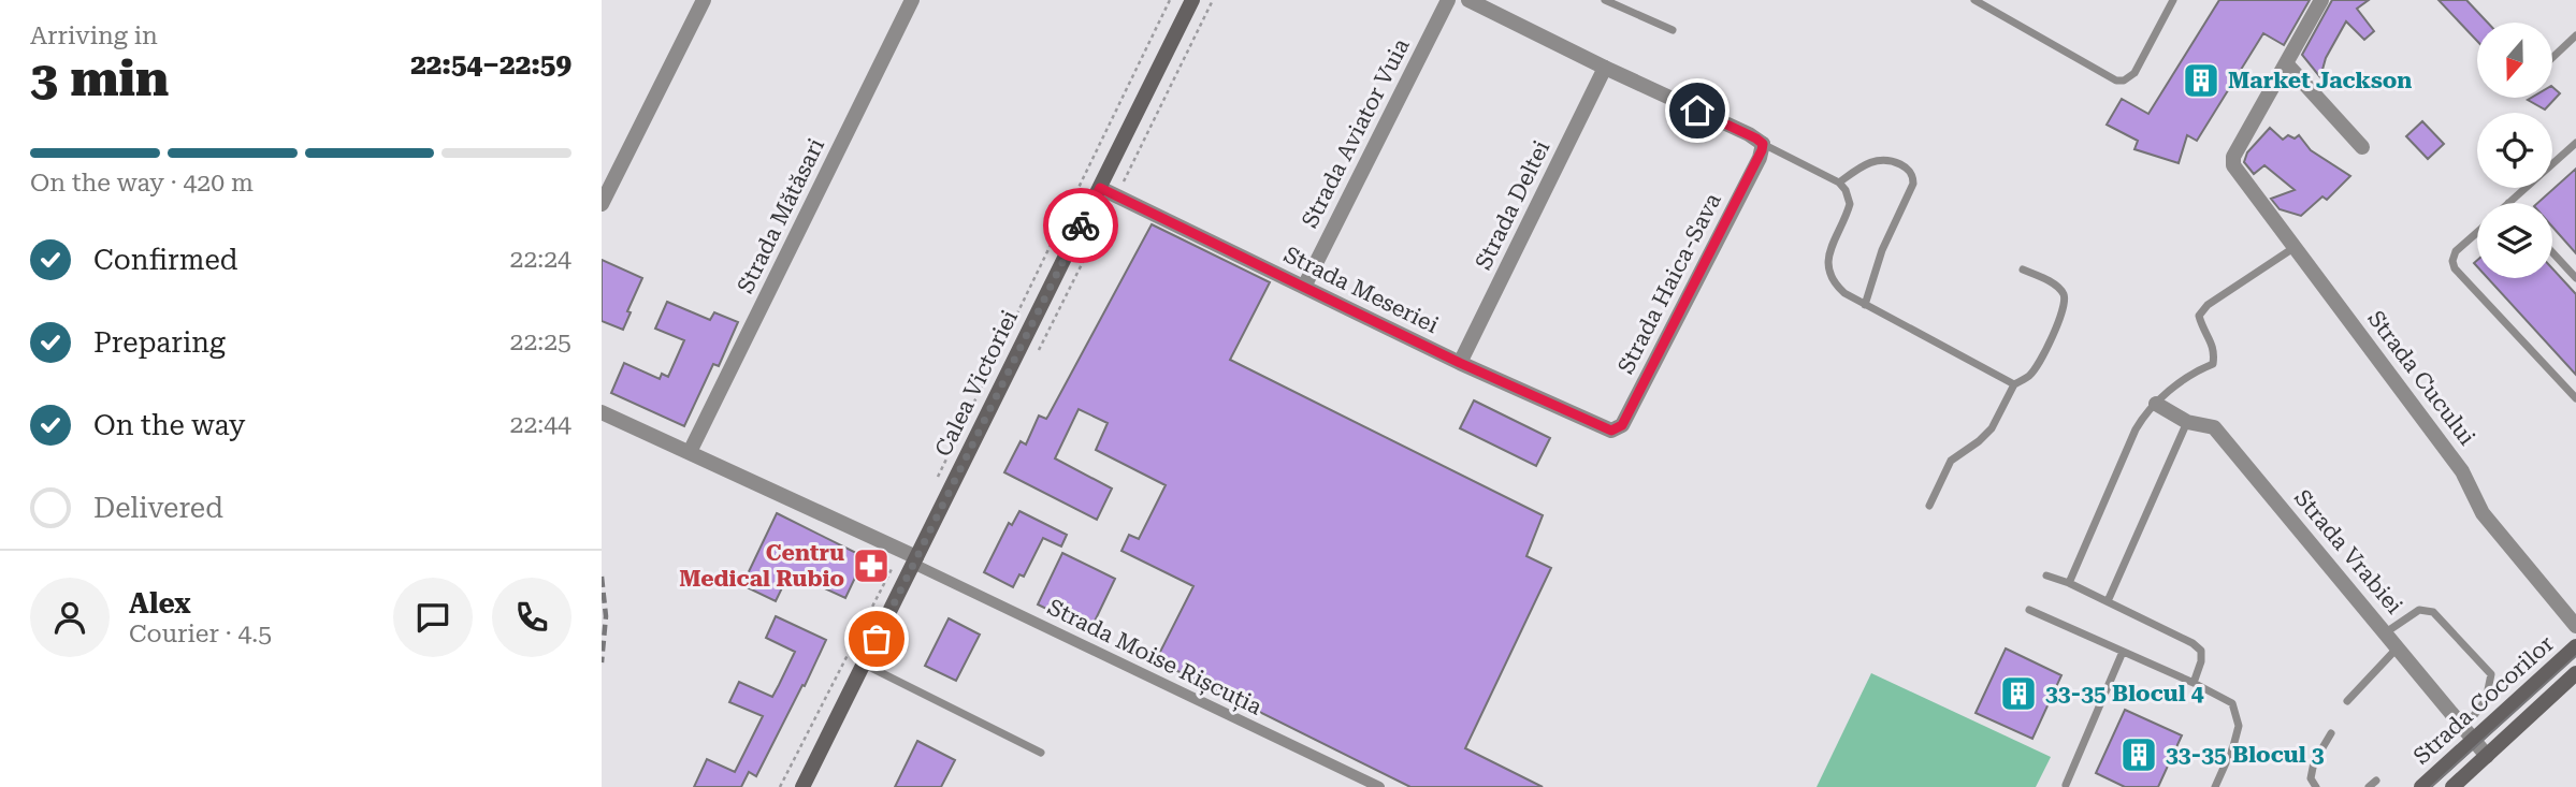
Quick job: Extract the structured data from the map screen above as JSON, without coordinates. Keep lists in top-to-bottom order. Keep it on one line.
{"streets":{"main road":["Calea Victoriei","Strada Cocorilor"],"street":["Strada Aviator Vuia","Strada Deltei","Strada Mătăsari","Strada Haica-Sava","Strada Meseriei","Strada Cucului","Strada Vrabiei","Strada Moise Rișcuția"]},"crossings":[["Strada Aviator Vuia","Strada Meseriei"],["Strada Deltei","Strada Meseriei"],["Strada Haica-Sava","Strada Meseriei"],["Strada Meseriei","Calea Victoriei"],["Calea Victoriei","Strada Moise Rișcuția"],["Strada Vrabiei","Strada Cocorilor"]],"places":{"building":["Market Jackson","33-35 Blocul 4","33-35 Blocul 3"],"pharmacy":["Centru Medical Rubio"]},"north":"bottom","page":{"heading":["3 min","Arriving in","22:54–22:59"],"panel":["Alex","Courier · 4.5"],"bar":"On the way · 420 m","list":[["Confirmed","22:24"],["Preparing","22:25"],["On the way","22:44"],"Delivered"]}}
